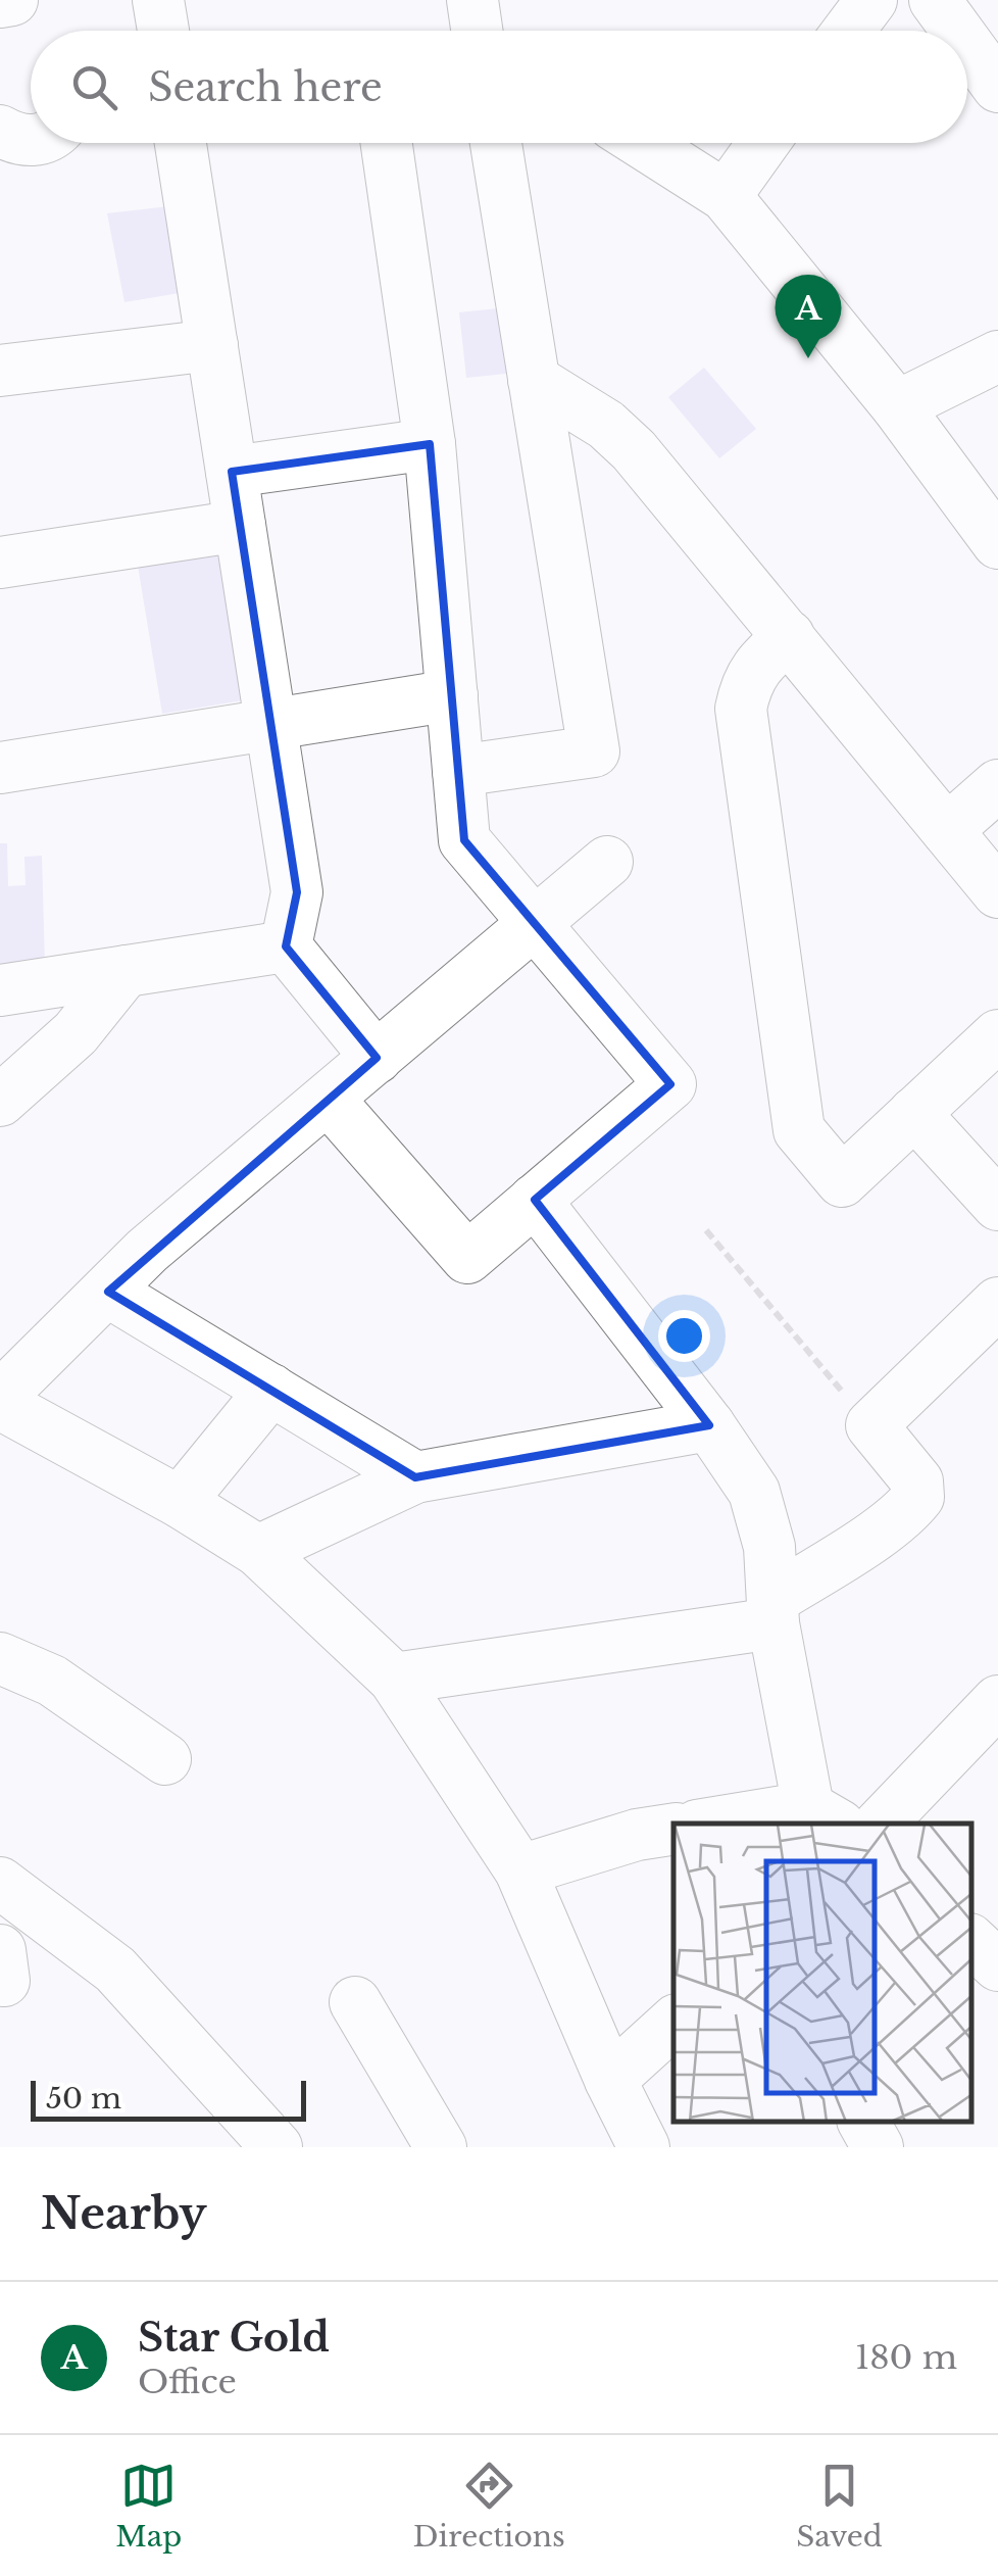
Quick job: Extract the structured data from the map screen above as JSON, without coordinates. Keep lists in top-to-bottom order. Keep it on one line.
{"scale_bar":"50 m","page":{"search":"Search here","pins":"A","scale":"50 m","heading":"Nearby","list":[{"mark":"A","name":"Star Gold","note":"Office","value":"180 m"}],"nav":["Map","Directions","Saved"]}}
